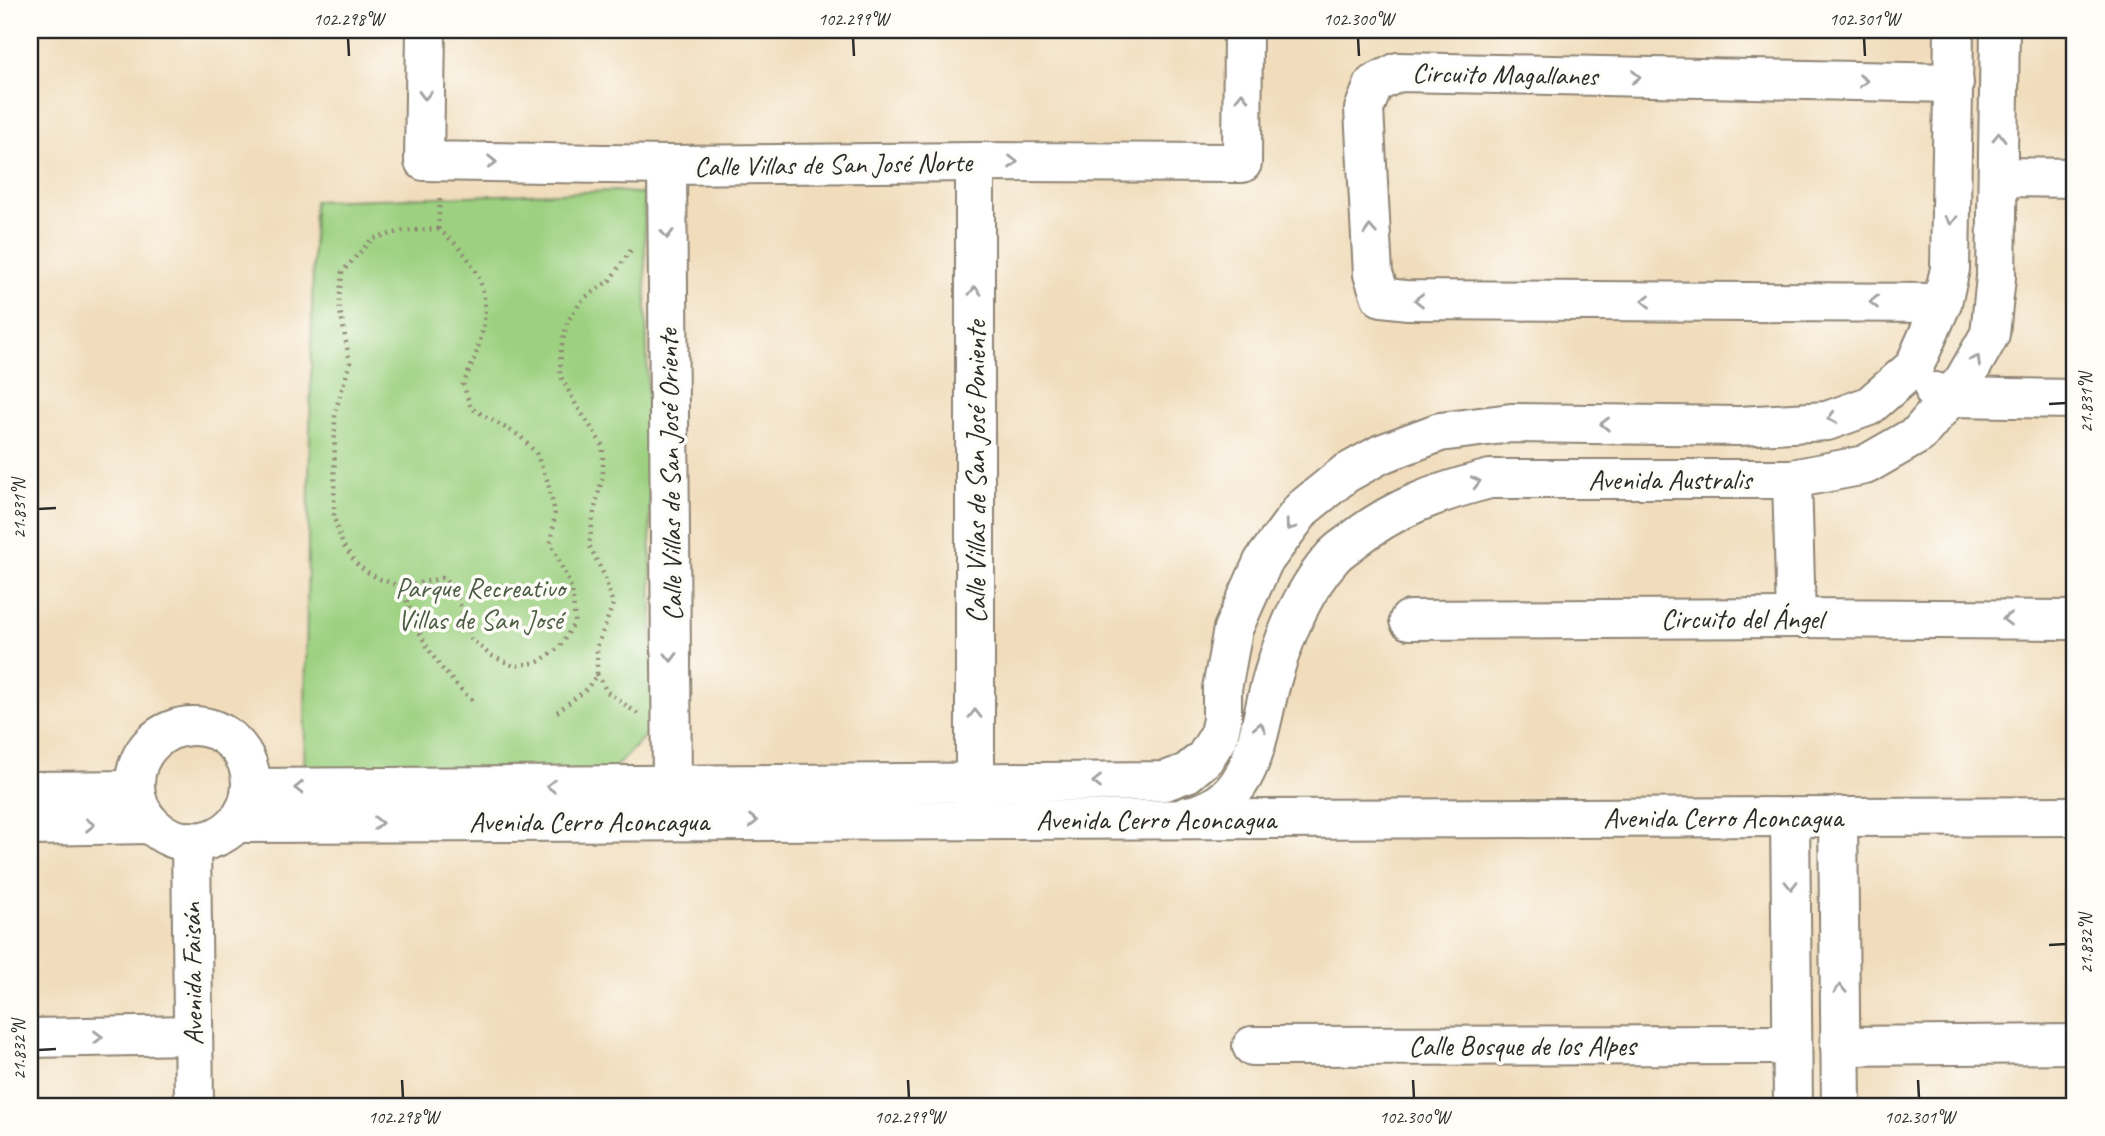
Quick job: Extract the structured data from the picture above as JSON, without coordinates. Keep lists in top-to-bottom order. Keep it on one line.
{"streets":{"street":["Circuito Magallanes","Calle Villas de San José Norte","Calle Villas de San José Poniente","Calle Villas de San José Oriente","Avenida Australis","Circuito del Ángel","Avenida Cerro Aconcagua","Avenida Faisán","Calle Bosque de los Alpes"]},"crossings":[["Circuito Magallanes","Avenida Australis"],["Calle Villas de San José Norte","Calle Villas de San José Poniente"],["Calle Villas de San José Norte","Calle Villas de San José Oriente"],["Calle Villas de San José Poniente","Avenida Cerro Aconcagua"],["Calle Villas de San José Oriente","Avenida Cerro Aconcagua"],["Avenida Australis","Avenida Cerro Aconcagua"],["Avenida Cerro Aconcagua","Avenida Faisán"]],"one_way":["Calle Villas de San José Poniente","Calle Villas de San José Oriente"],"parks":["Parque Recreativo Villas de San José"],"coordinates":["102.298°W","102.299°W","102.300°W","102.301°W","21.831°N","21.832°N"]}
